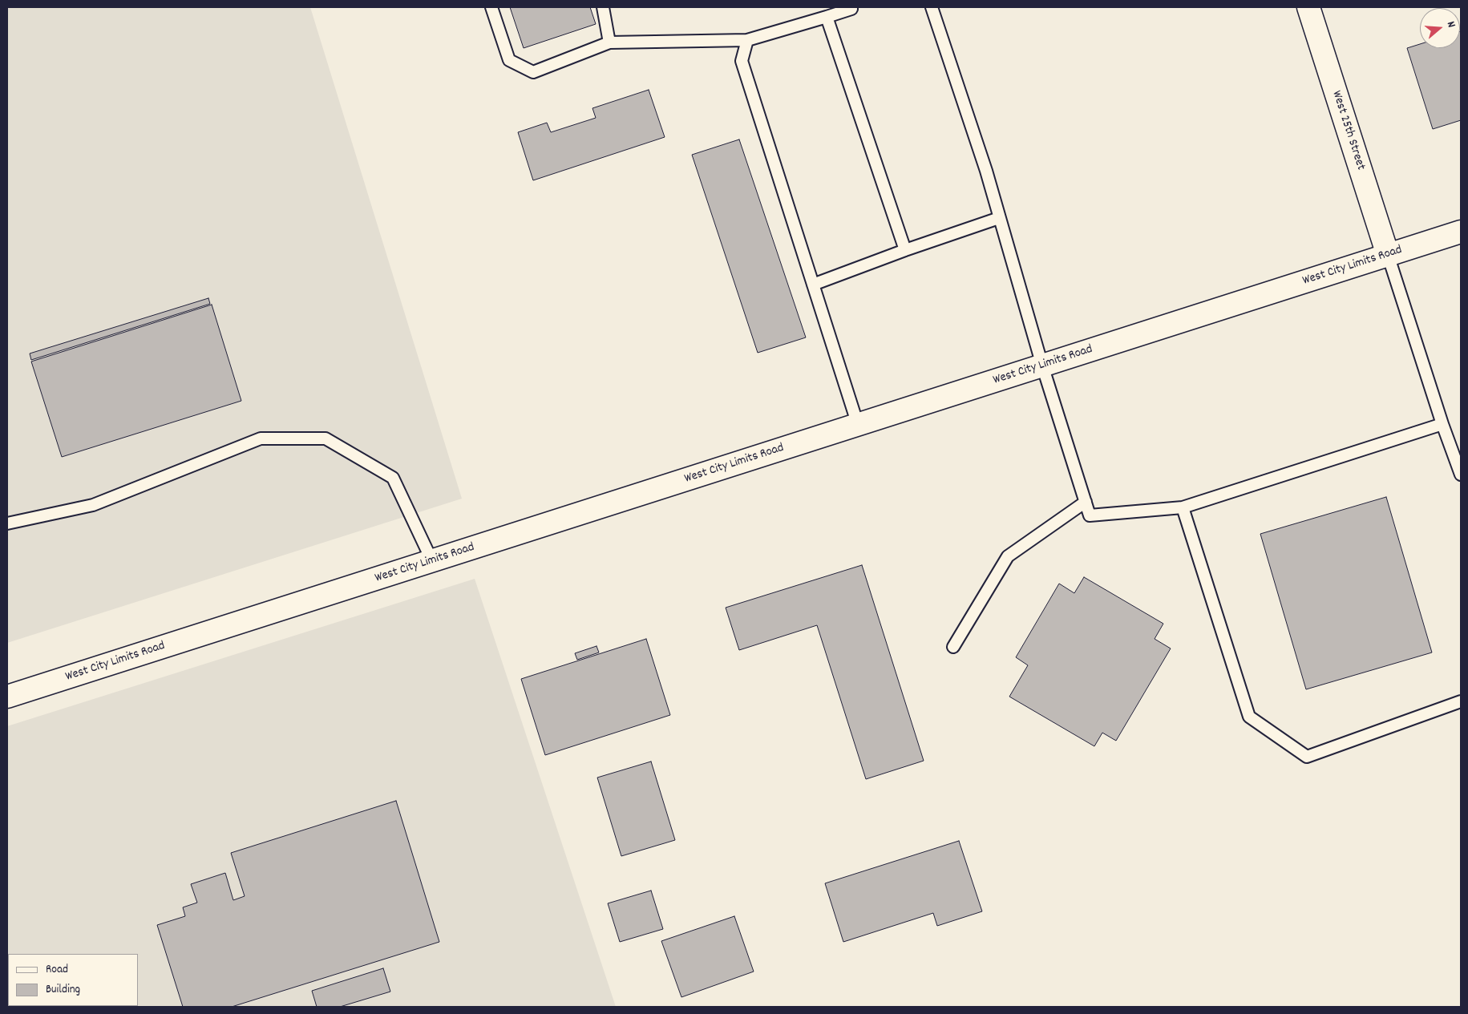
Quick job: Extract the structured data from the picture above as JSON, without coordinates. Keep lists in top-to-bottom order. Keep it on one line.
{"streets":{"street":["West 25th Street","West City Limits Road"]},"crossings":[["West 25th Street","West City Limits Road"]],"legend":["Road","Building"],"north":"right"}
